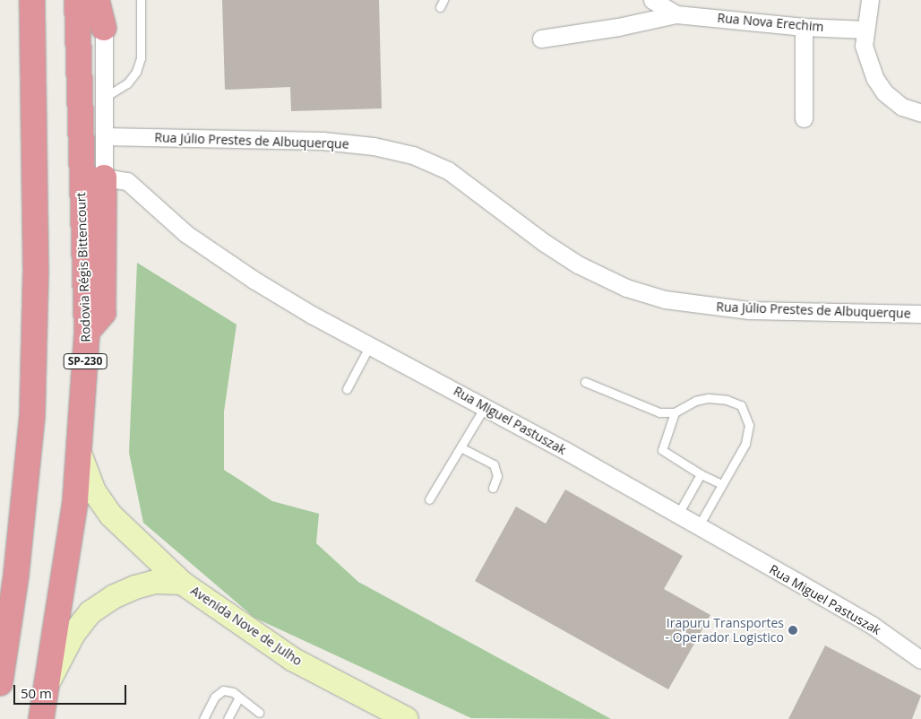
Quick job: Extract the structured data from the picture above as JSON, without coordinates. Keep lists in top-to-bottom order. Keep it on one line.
{"streets":{"highway":["Rodovia Régis Bittencourt","SP-230"],"main road":["Avenida Nove de Julho"],"street":["Rua Nova Erechim","Rua Júlio Prestes de Albuquerque","Rua Miguel Pastuszak"]},"crossings":[["Rodovia Régis Bittencourt","Avenida Nove de Julho"]],"places":["Irapuru Transportes - Operador Logistico"],"scale_bar":"50 m"}
